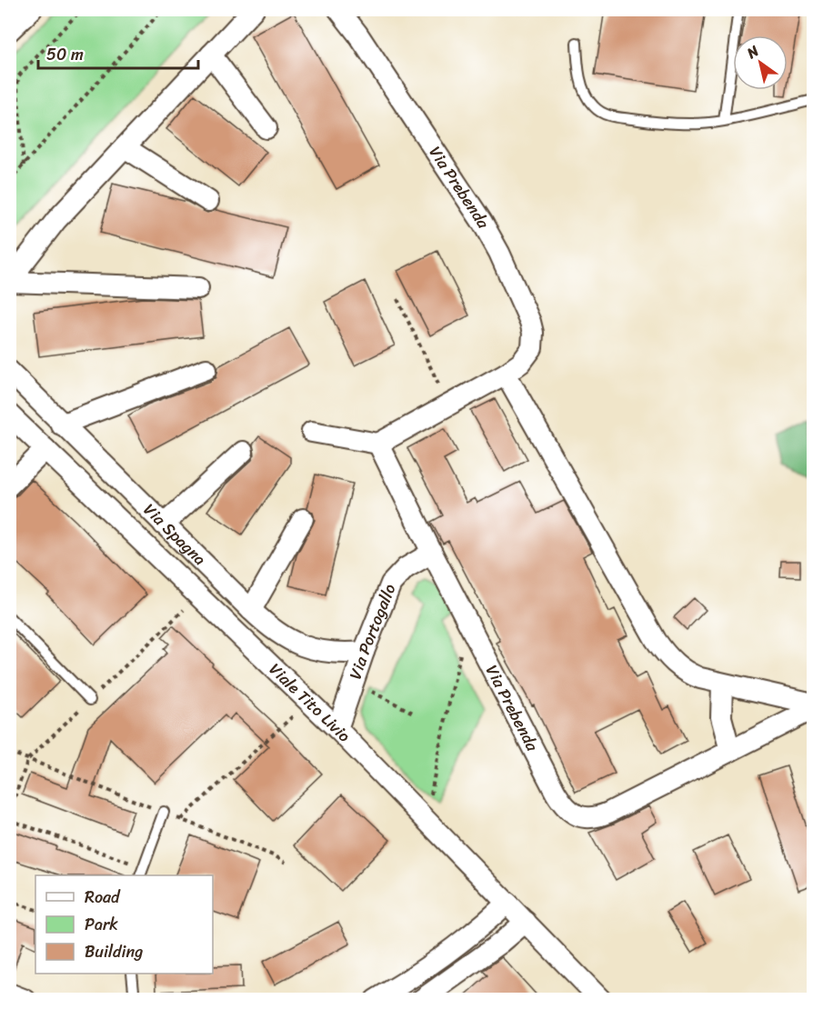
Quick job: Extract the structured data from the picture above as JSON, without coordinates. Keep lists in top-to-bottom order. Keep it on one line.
{"streets":{"street":["Via Prebenda","Via Spagna","Via Portogallo","Viale Tito Livio"]},"crossings":[["Via Prebenda","Via Portogallo"],["Via Spagna","Via Portogallo"],["Via Portogallo","Viale Tito Livio"]],"legend":["Road","Park","Building"],"scale_bar":"50 m","north":"top left"}
